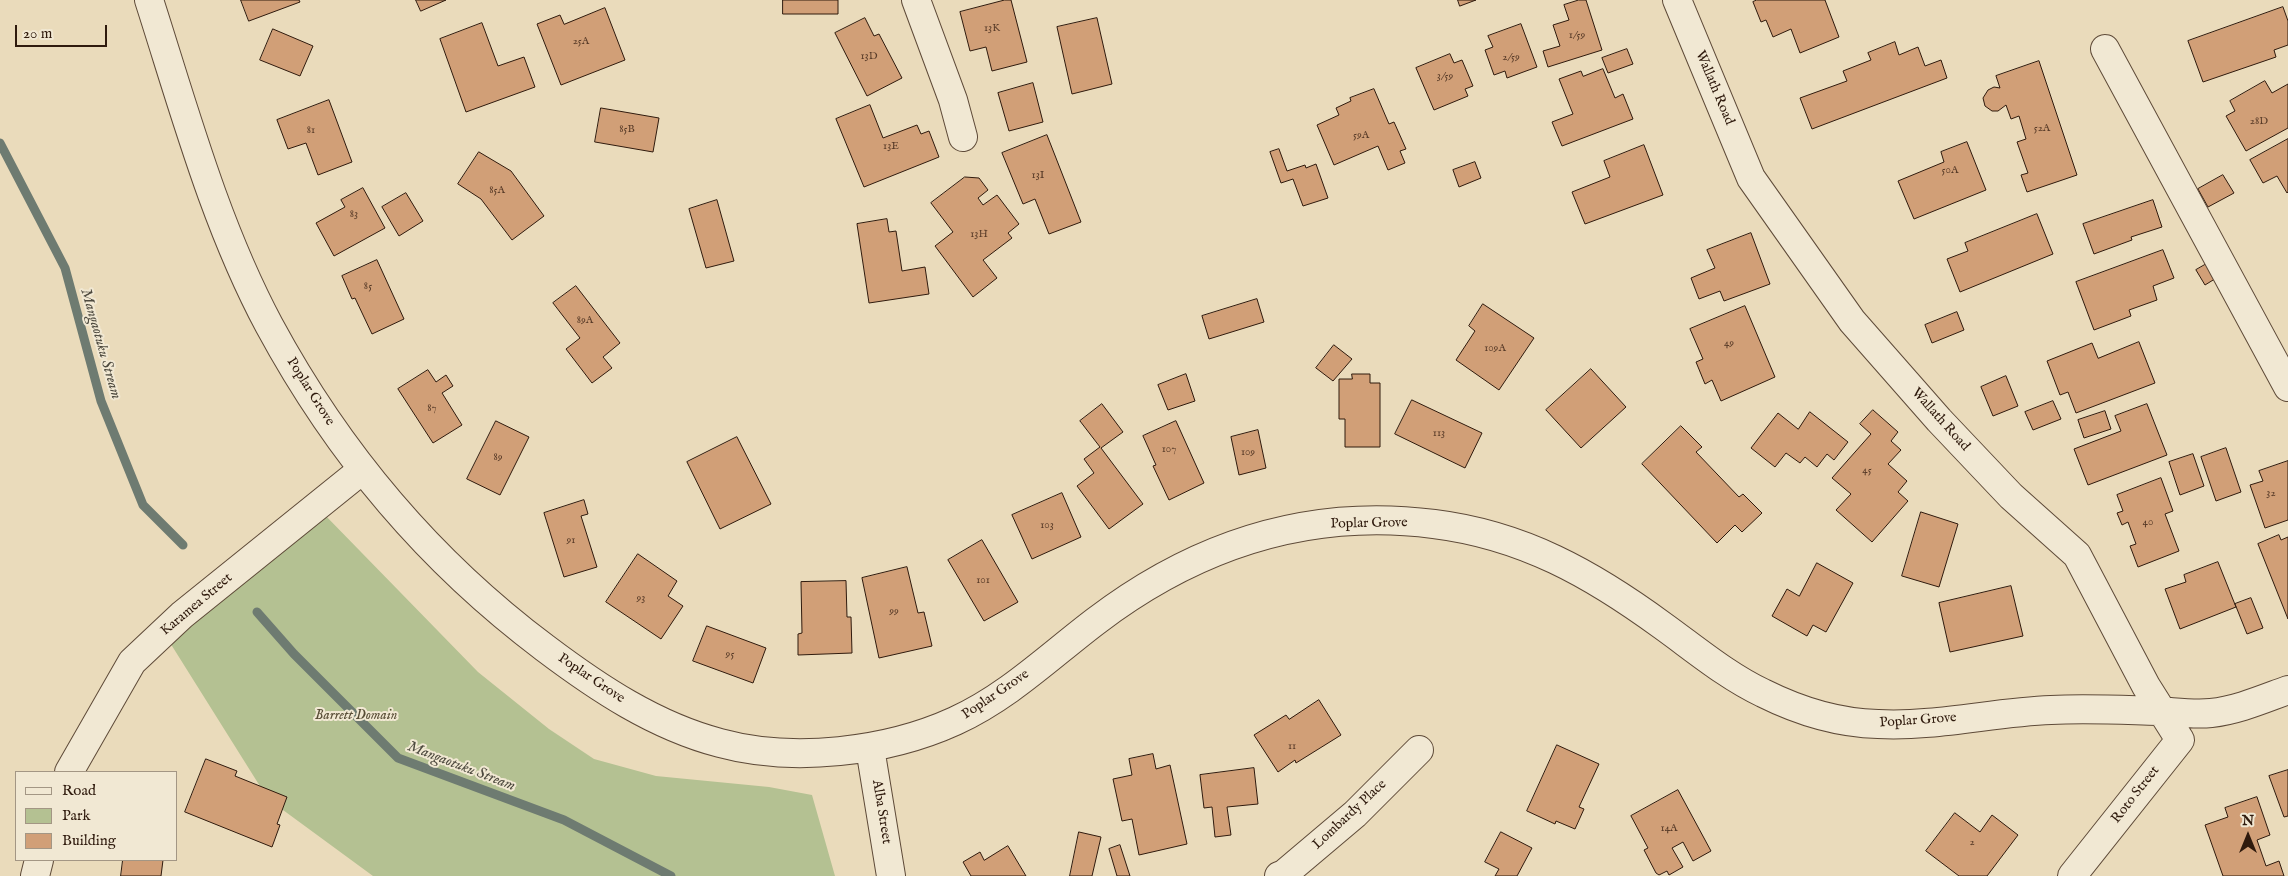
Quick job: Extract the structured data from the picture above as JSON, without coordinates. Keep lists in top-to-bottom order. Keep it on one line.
{"streets":{"street":["Wallath Road","Poplar Grove","Karamea Street","Roto Street","Alba Street","Lombardy Place"]},"crossings":[["Wallath Road","Poplar Grove"],["Wallath Road","Roto Street"],["Poplar Grove","Karamea Street"],["Poplar Grove","Roto Street"],["Poplar Grove","Alba Street"]],"water":["Mangaotuku Stream"],"parks":["Barrett Domain"],"house_numbers":["13K","1/59","25A","13D","2/59","3/59","28D","52A","85B","81","59A","13E","50A","13I","85A","83","13H","85","89A","49","109A","87","113","107","109","89","45","32","40","103","91","101","93","99","95","11","14A","2"],"legend":["Road","Park","Building"],"scale_bar":"20 m","north":"top"}
